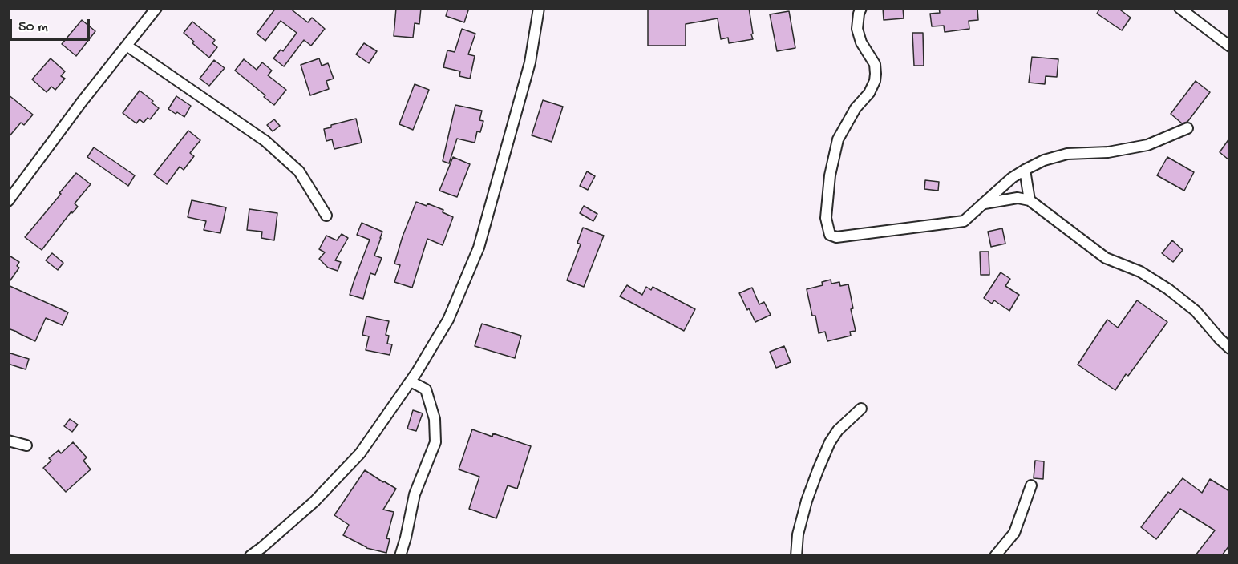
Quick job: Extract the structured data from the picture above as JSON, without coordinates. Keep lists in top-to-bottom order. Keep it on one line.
{"scale_bar":"50 m"}
